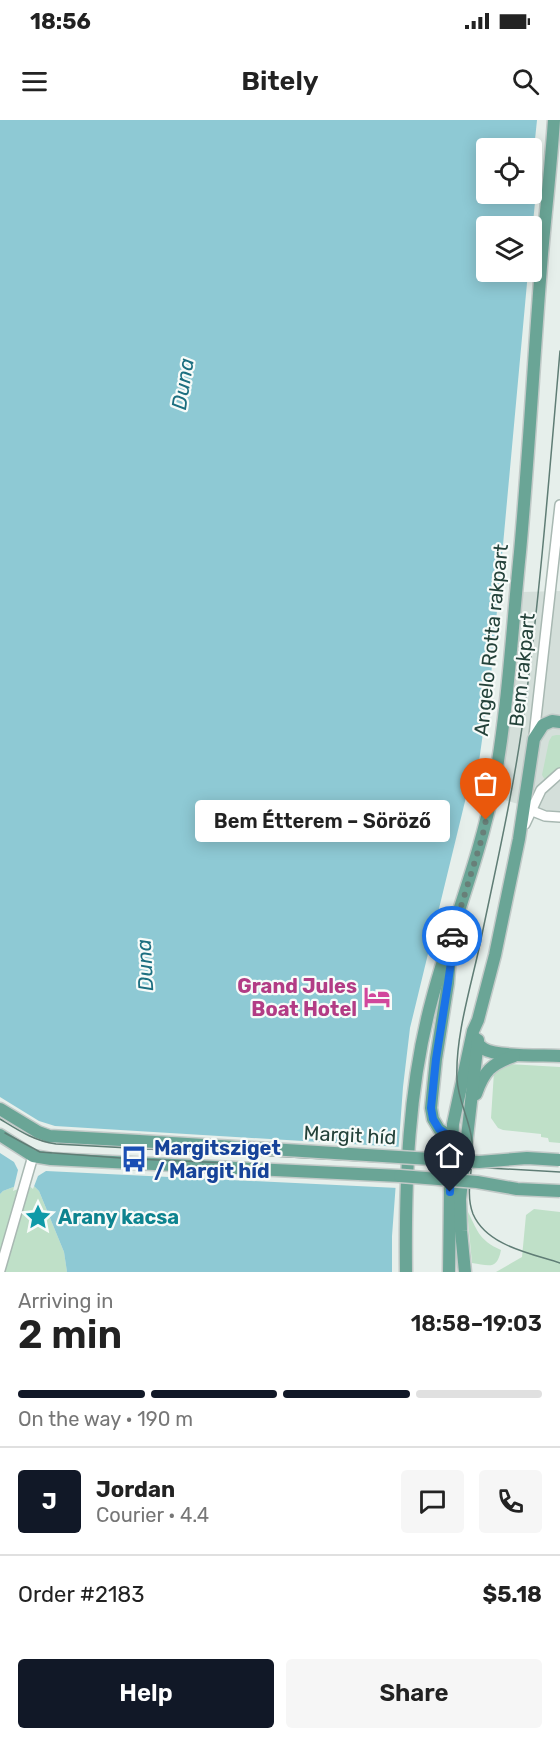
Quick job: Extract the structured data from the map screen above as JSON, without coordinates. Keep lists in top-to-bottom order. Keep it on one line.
{"streets":{"main road":["Angelo Rotta rakpart","Bem rakpart","Margit híd"]},"water":["Duna"],"places":{"other":["Bem Étterem – Söröző"],"hotel":["Grand Jules Boat Hotel"],"bus stop":["Margitsziget / Margit híd"],"place":["Arany kacsa"]},"page":{"status":"18:56","header":"Bitely","bubble":"Bem Étterem – Söröző","heading":["2 min","Arriving in","18:58–19:03"],"panel":["Jordan","Courier · 4.4","Order #2183","$5.18"],"bar":"On the way · 190 m","round":"J","buttons":["Help","Share"]}}
